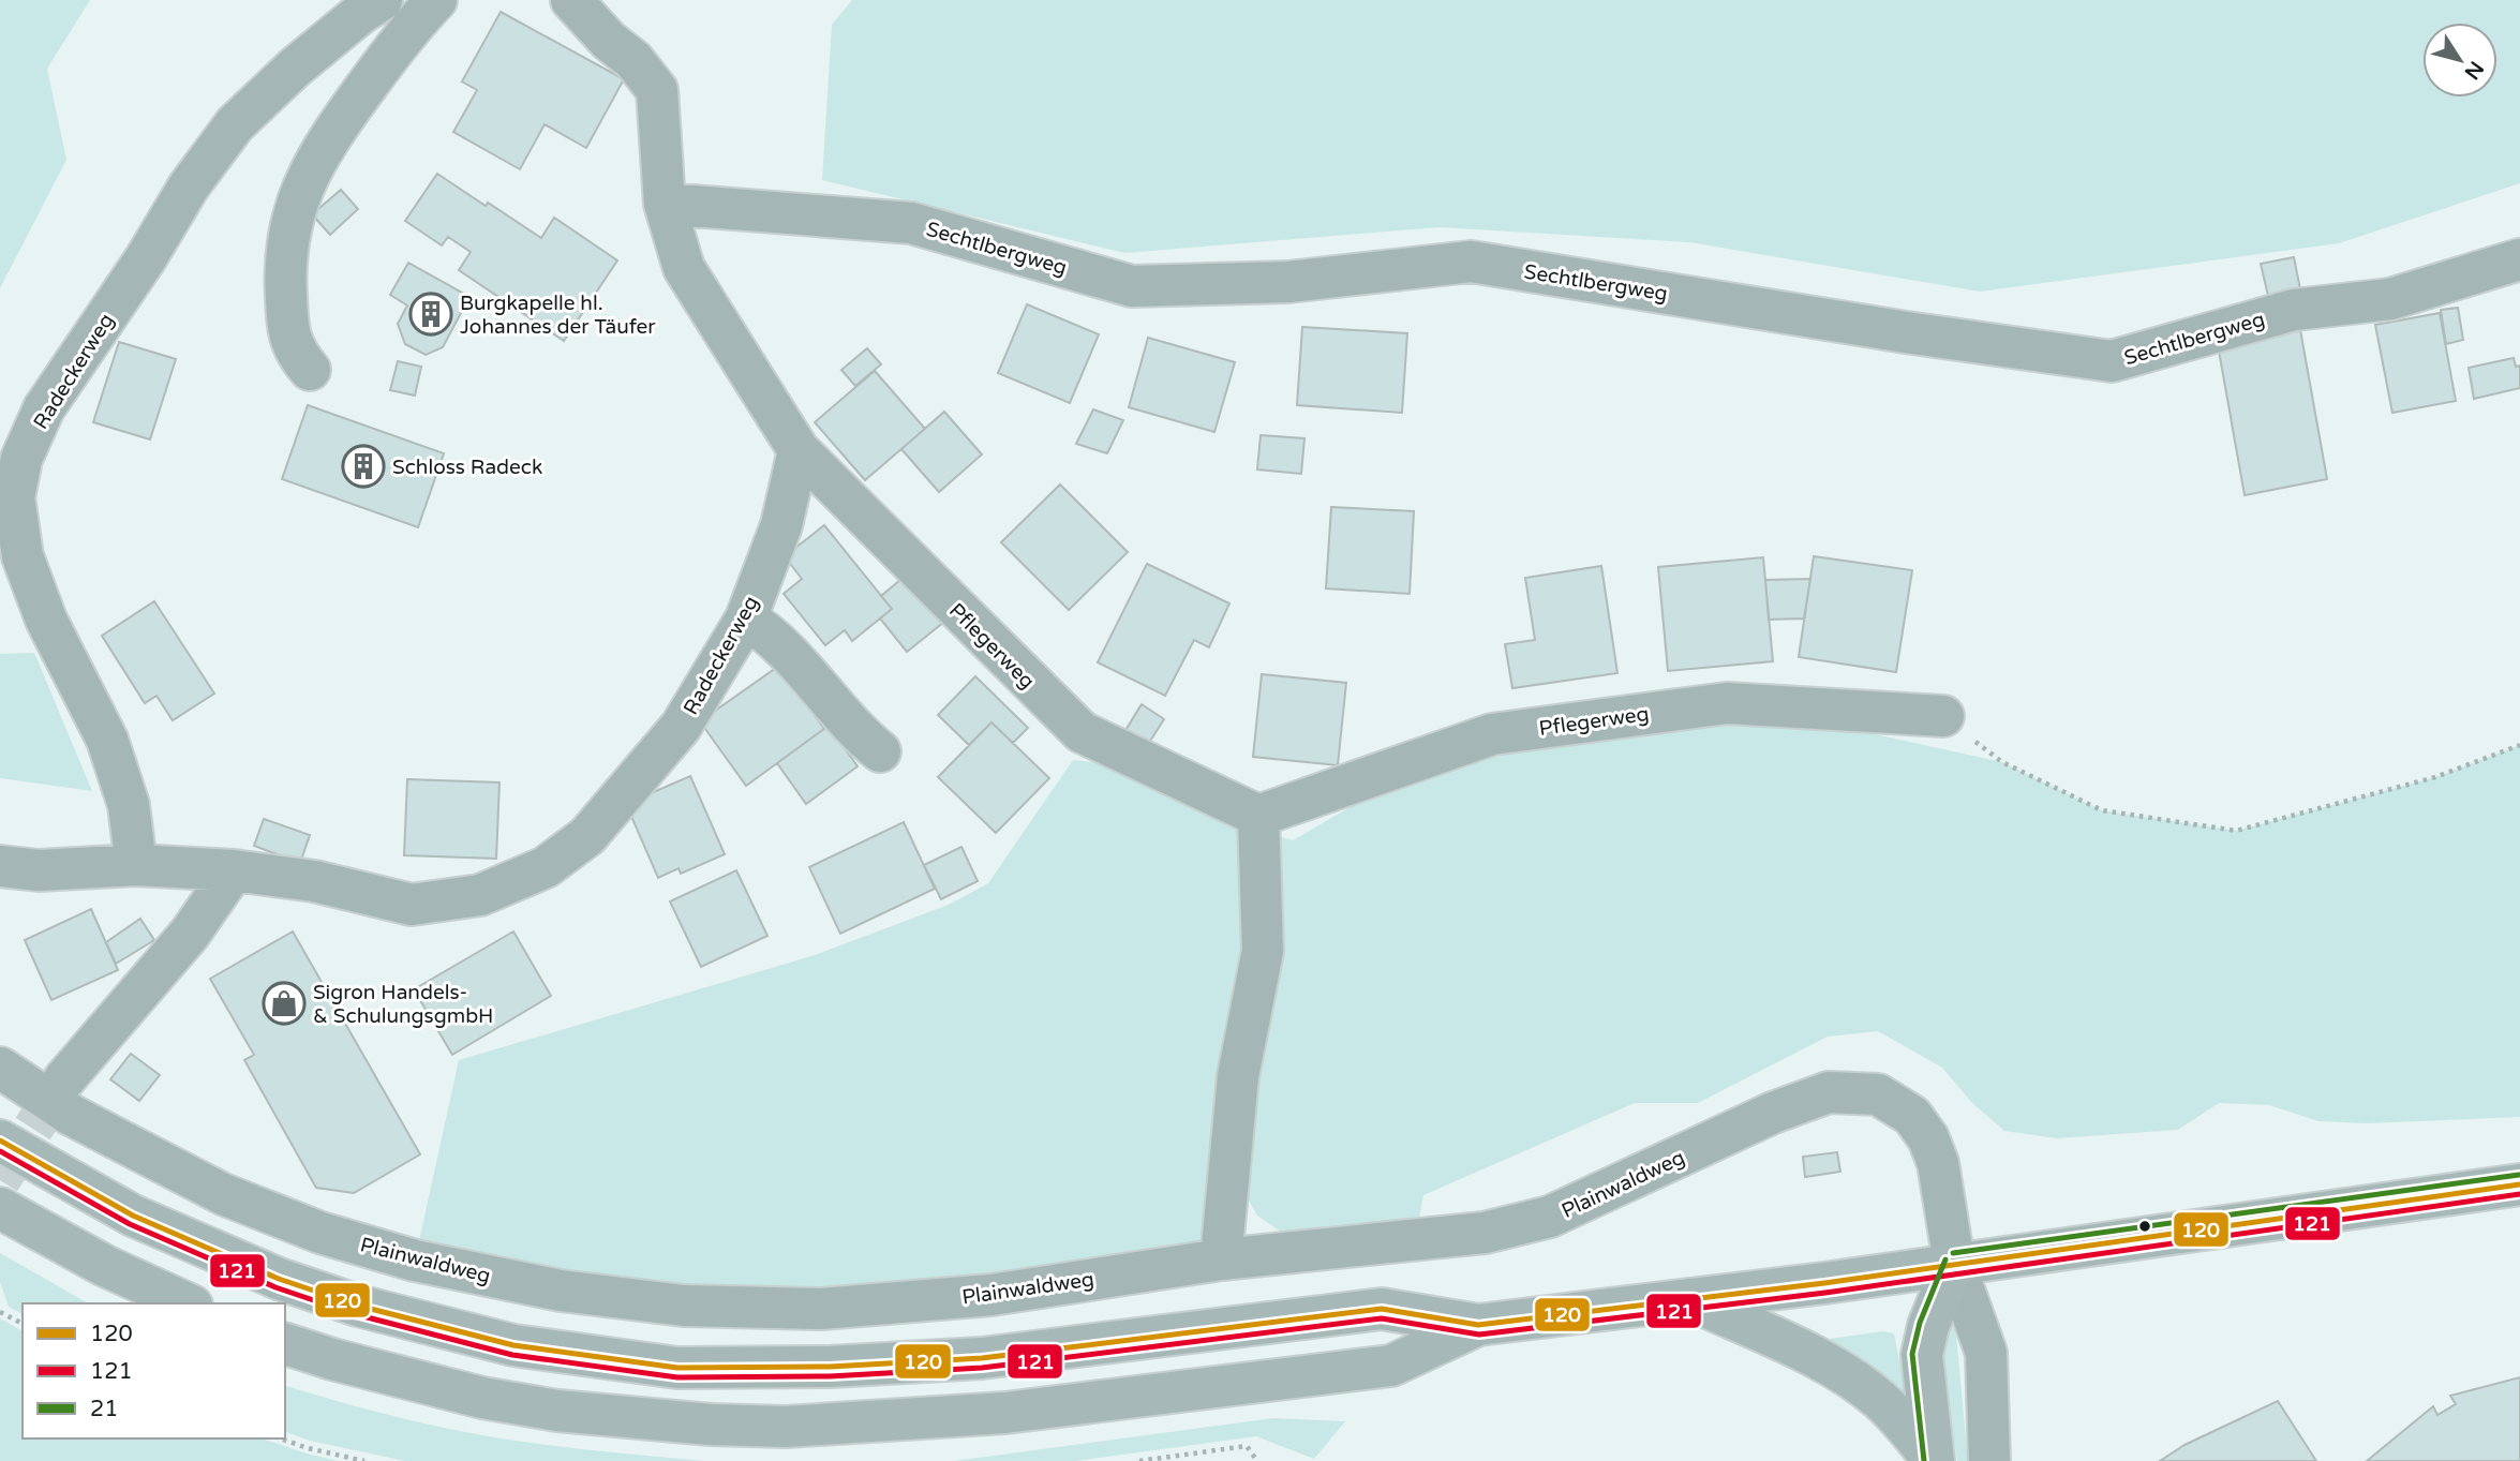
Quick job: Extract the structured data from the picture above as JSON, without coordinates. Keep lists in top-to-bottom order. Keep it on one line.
{"streets":{"street":["Sechtlbergweg","Radeckerweg","Pflegerweg","Plainwaldweg"]},"crossings":[["Radeckerweg","Pflegerweg"]],"places":{"building":["Burgkapelle hl. Johannes der Täufer","Schloss Radeck"],"shop":["Sigron Handels- & SchulungsgmbH"]},"lines":["transit line 120","transit line 121","transit line 21"],"legend":["120","121","21"],"north":"bottom right"}
